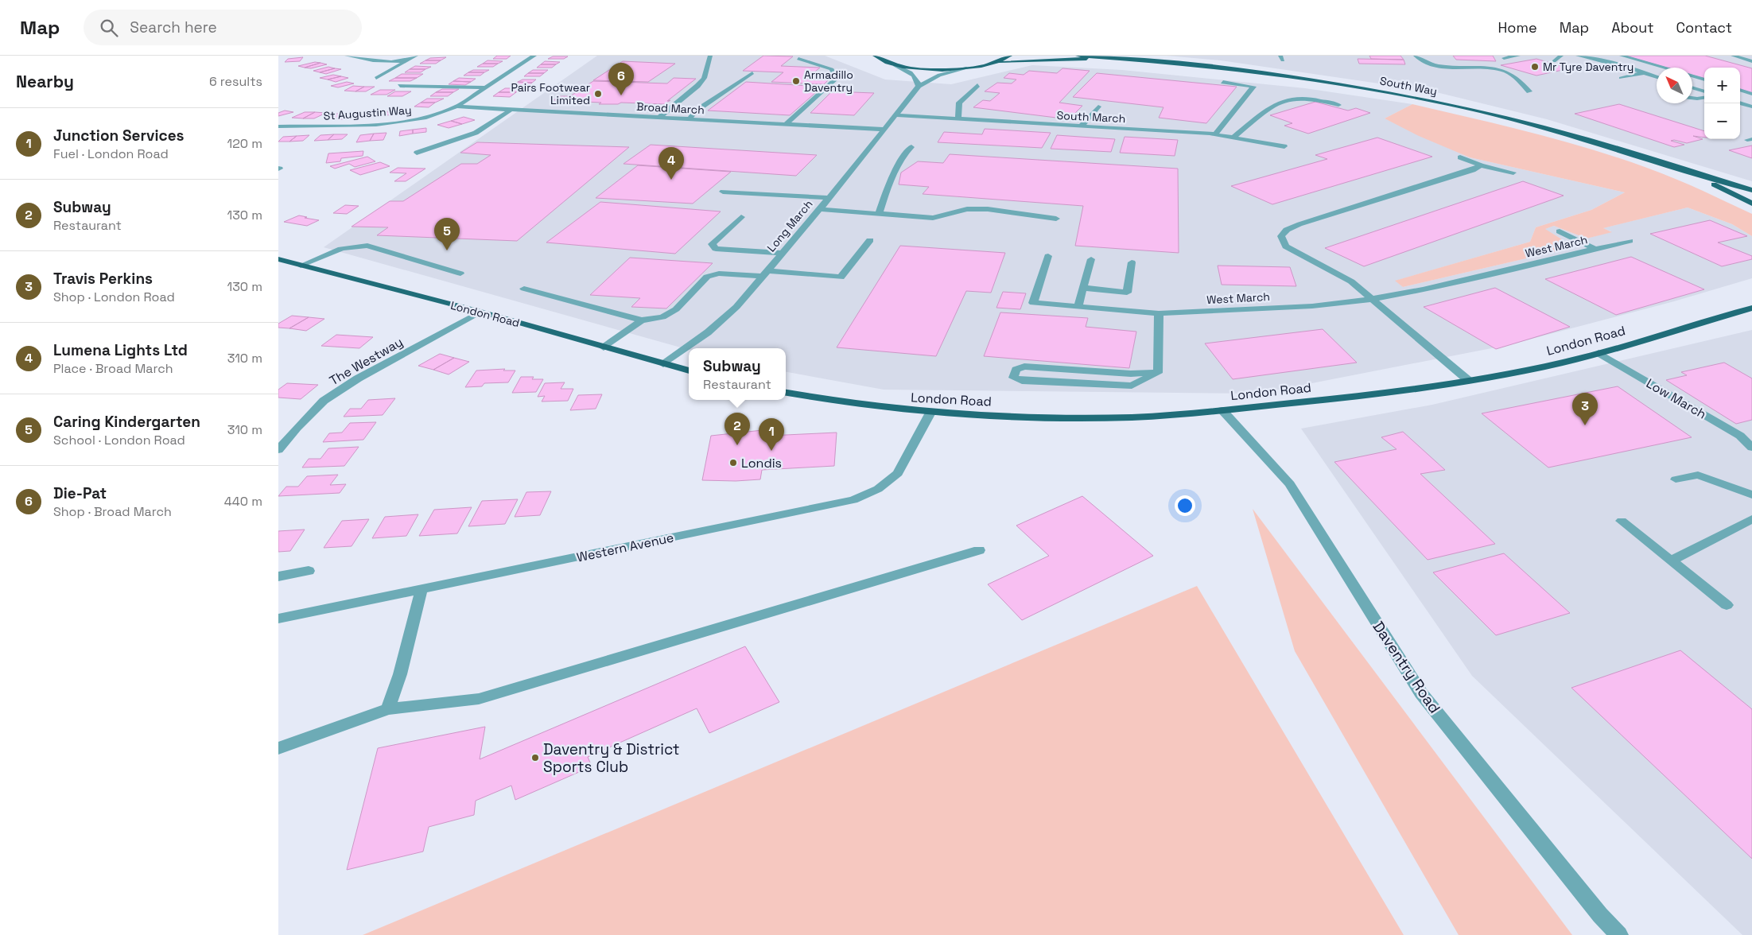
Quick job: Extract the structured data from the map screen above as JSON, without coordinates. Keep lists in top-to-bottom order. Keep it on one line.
{"streets":{"main road":["South Way","London Road"],"street":["Broad March","St Augustin Way","South March","Long March","West March","The Westway","Low March","Western Avenue","Daventry Road"]},"crossings":[["Broad March","St Augustin Way"],["Broad March","Long March"],["South March","Long March"],["Long March","London Road"],["London Road","The Westway"],["London Road","Low March"],["London Road","Western Avenue"],["London Road","Daventry Road"]],"places":["Mr Tyre Daventry","Armadillo Daventry","Pairs Footwear Limited","Londis","Daventry & District Sports Club"],"north":"top left","page":{"header":"Map","search":"Search here","nav":["Home","Map","About","Contact"],"heading":["Nearby","6 results"],"pins":["6","4","5","3","2","1"],"map_buttons":["+","−"],"list":[{"mark":"1","name":"Junction Services","note":"Fuel · London Road","value":"120 m"},{"mark":"2","name":"Subway","note":"Restaurant","value":"130 m"},{"mark":"3","name":"Travis Perkins","note":"Shop · London Road","value":"130 m"},{"mark":"4","name":"Lumena Lights Ltd","note":"Place · Broad March","value":"310 m"},{"mark":"5","name":"Caring Kindergarten","note":"School · London Road","value":"310 m"},{"mark":"6","name":"Die-Pat","note":"Shop · Broad March","value":"440 m"}],"popup":["Subway","Restaurant"]}}
